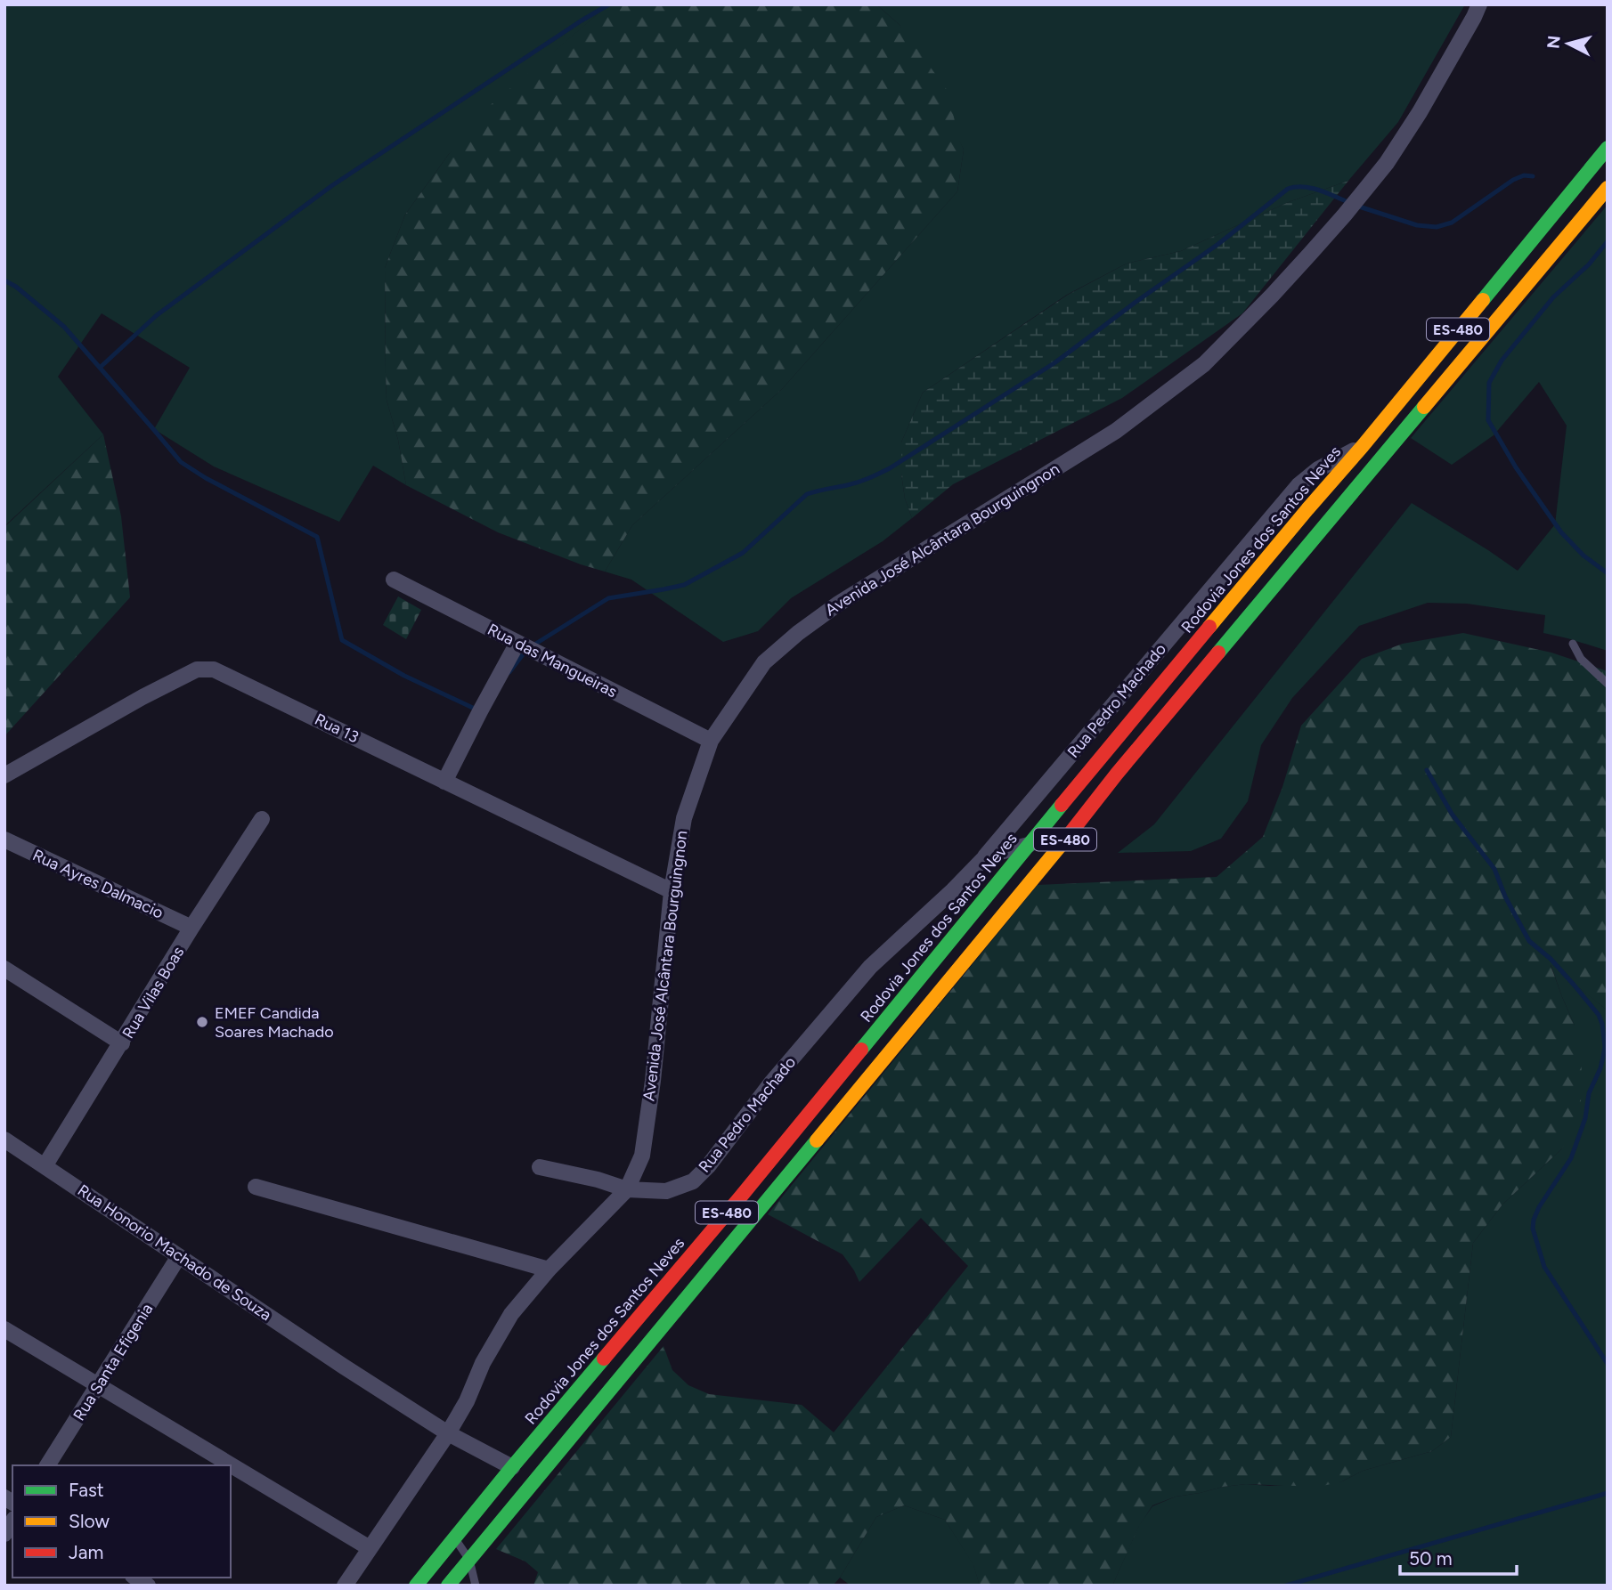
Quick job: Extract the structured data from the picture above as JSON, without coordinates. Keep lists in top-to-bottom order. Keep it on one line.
{"streets":{"main road":["ES-480","Rodovia Jones dos Santos Neves"],"street":["Avenida José Alcântara Bourguingnon","Rua das Mangueiras","Rua Pedro Machado","Rua 13","Rua Ayres Dalmacio","Rua Vilas Boas","Rua Honorio Machado de Souza","Rua Santa Efigenia"]},"crossings":[["Avenida José Alcântara Bourguingnon","Rua das Mangueiras"],["Avenida José Alcântara Bourguingnon","Rua Pedro Machado"],["Avenida José Alcântara Bourguingnon","Rua 13"],["Rodovia Jones dos Santos Neves","Rua Pedro Machado"],["Rodovia Jones dos Santos Neves","Rua Honorio Machado de Souza"],["Rua Ayres Dalmacio","Rua Vilas Boas"],["Rua Vilas Boas","Rua Honorio Machado de Souza"],["Rua Honorio Machado de Souza","Rua Santa Efigenia"]],"places":["EMEF Candida Soares Machado"],"legend":["Fast","Slow","Jam"],"scale_bar":"50 m","north":"left"}
